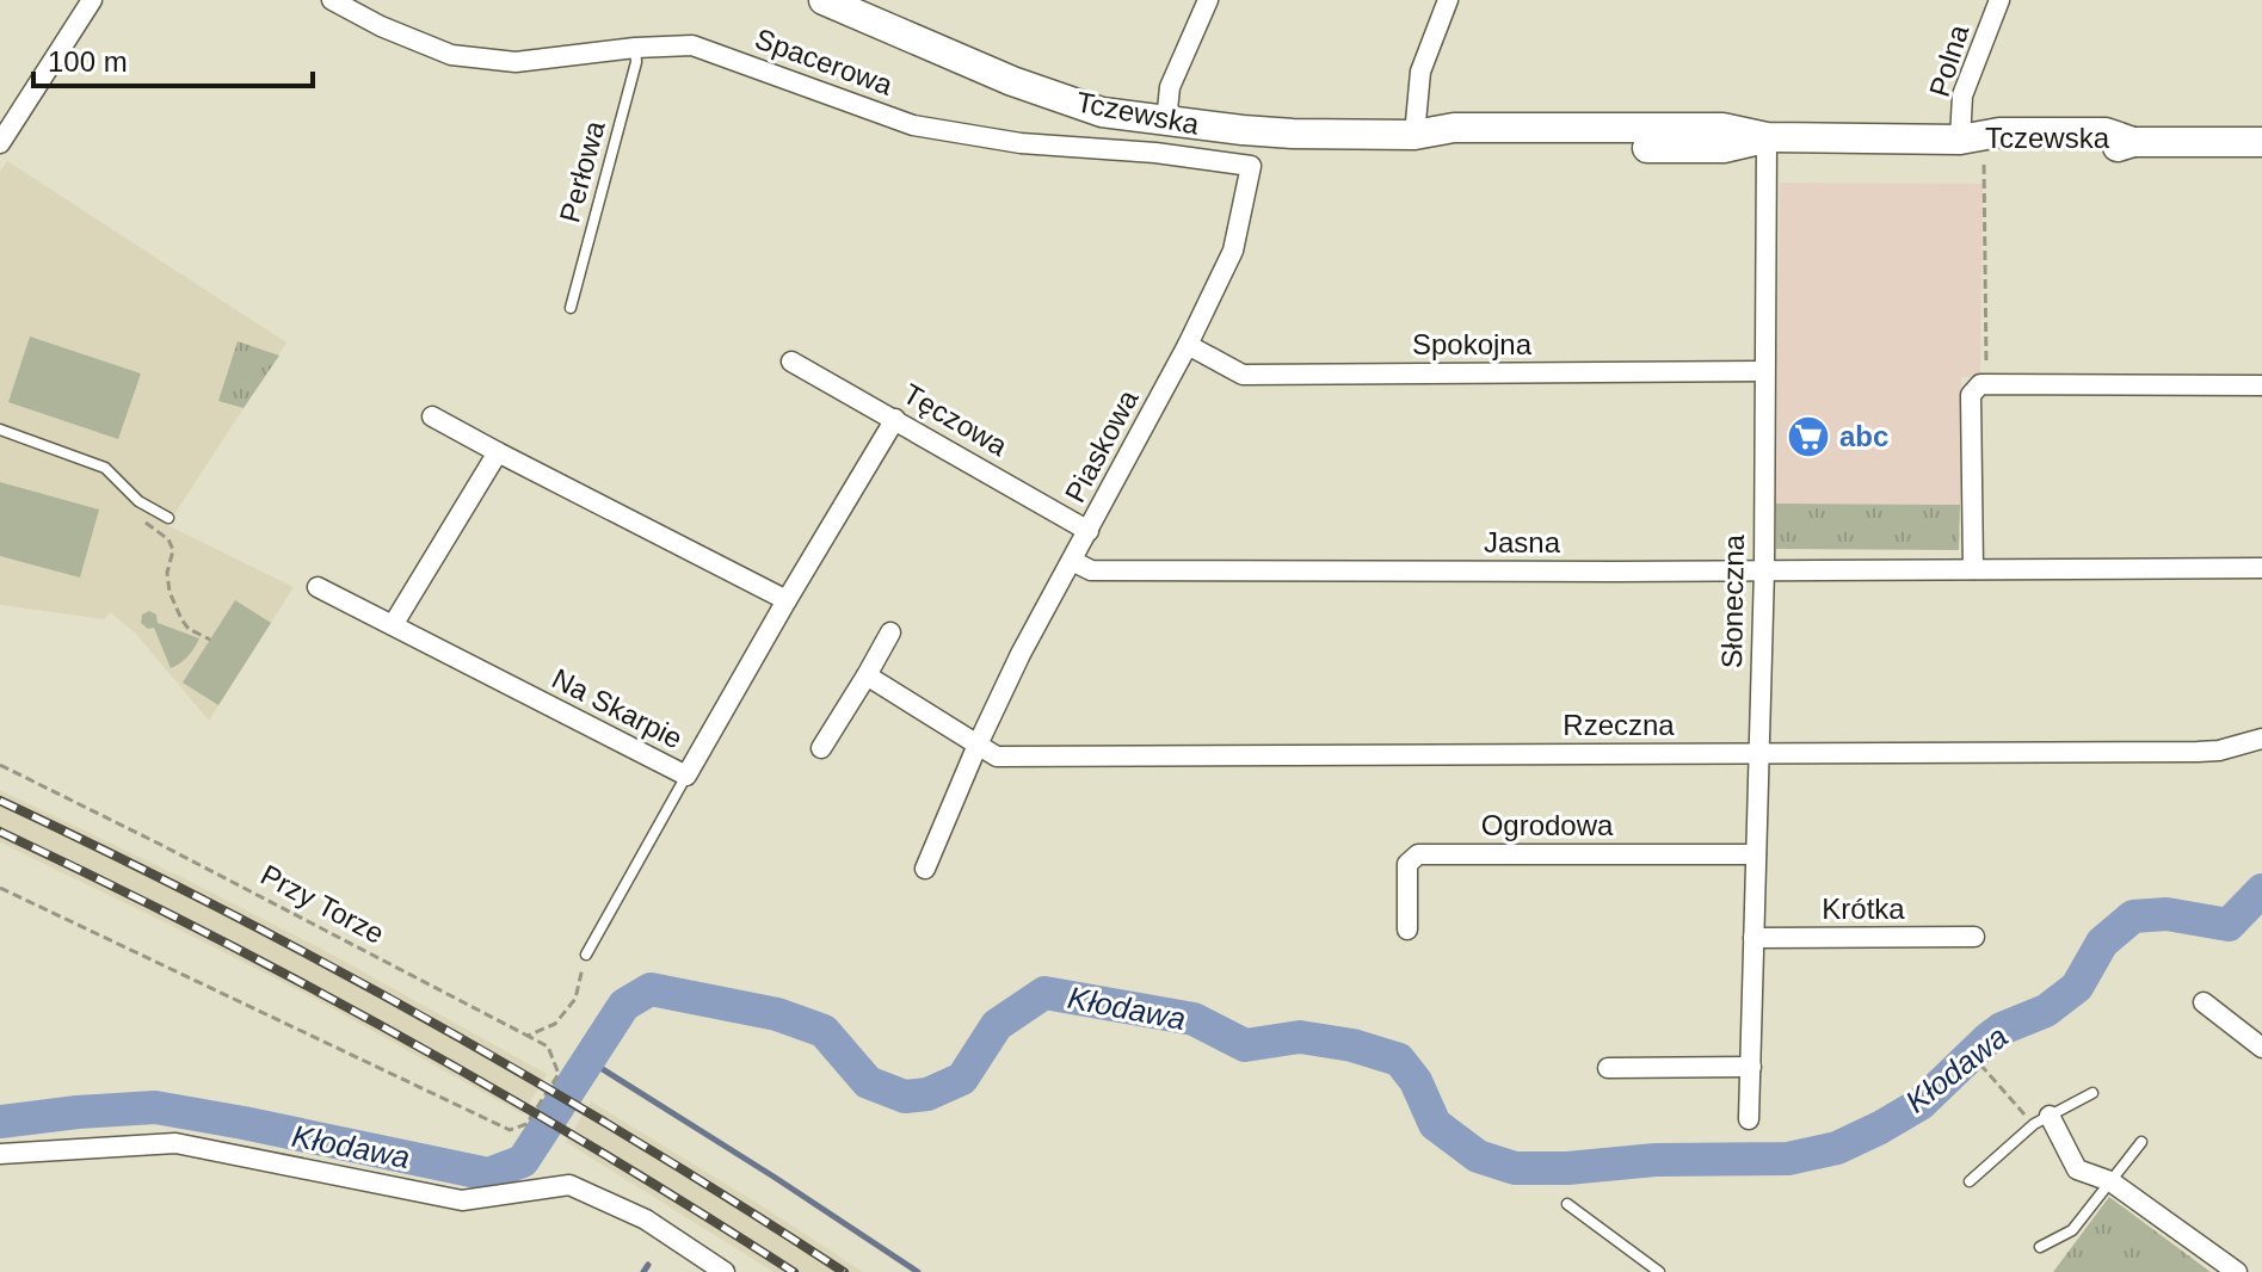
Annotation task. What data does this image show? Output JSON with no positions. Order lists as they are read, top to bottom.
{
  "streets": {
    "main road": ["Tczewska"],
    "street": [
      "Polna",
      "Spacerowa",
      "Spokojna",
      "Tęczowa",
      "Piaskowa",
      "Jasna",
      "Słoneczna",
      "Na Skarpie",
      "Rzeczna",
      "Ogrodowa",
      "Krótka"
    ],
    "lane": ["Perłowa"],
    "path": ["Przy Torze"]
  },
  "crossings": [
    ["Polna", "Tczewska"],
    ["Spacerowa", "Perłowa"],
    ["Spacerowa", "Piaskowa"],
    ["Tczewska", "Słoneczna"],
    ["Spokojna", "Piaskowa"],
    ["Spokojna", "Słoneczna"],
    ["Tęczowa", "Piaskowa"],
    ["Tęczowa", "Na Skarpie"],
    ["Piaskowa", "Jasna"],
    ["Piaskowa", "Rzeczna"],
    ["Jasna", "Słoneczna"],
    ["Słoneczna", "Rzeczna"],
    ["Słoneczna", "Ogrodowa"],
    ["Słoneczna", "Krótka"]
  ],
  "water": ["Kłodawa"],
  "places": {
    "supermarket": ["abc"]
  },
  "scale_bar": "100 m"
}
